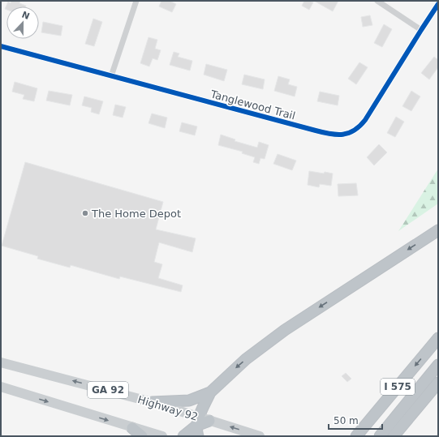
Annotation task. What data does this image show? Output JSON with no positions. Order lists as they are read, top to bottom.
{
  "streets": {
    "highway": ["I 575"],
    "main road": ["GA 92", "Highway 92"],
    "street": ["Tanglewood Trail"]
  },
  "places": ["The Home Depot"],
  "scale_bar": "50 m",
  "north": "top"
}
